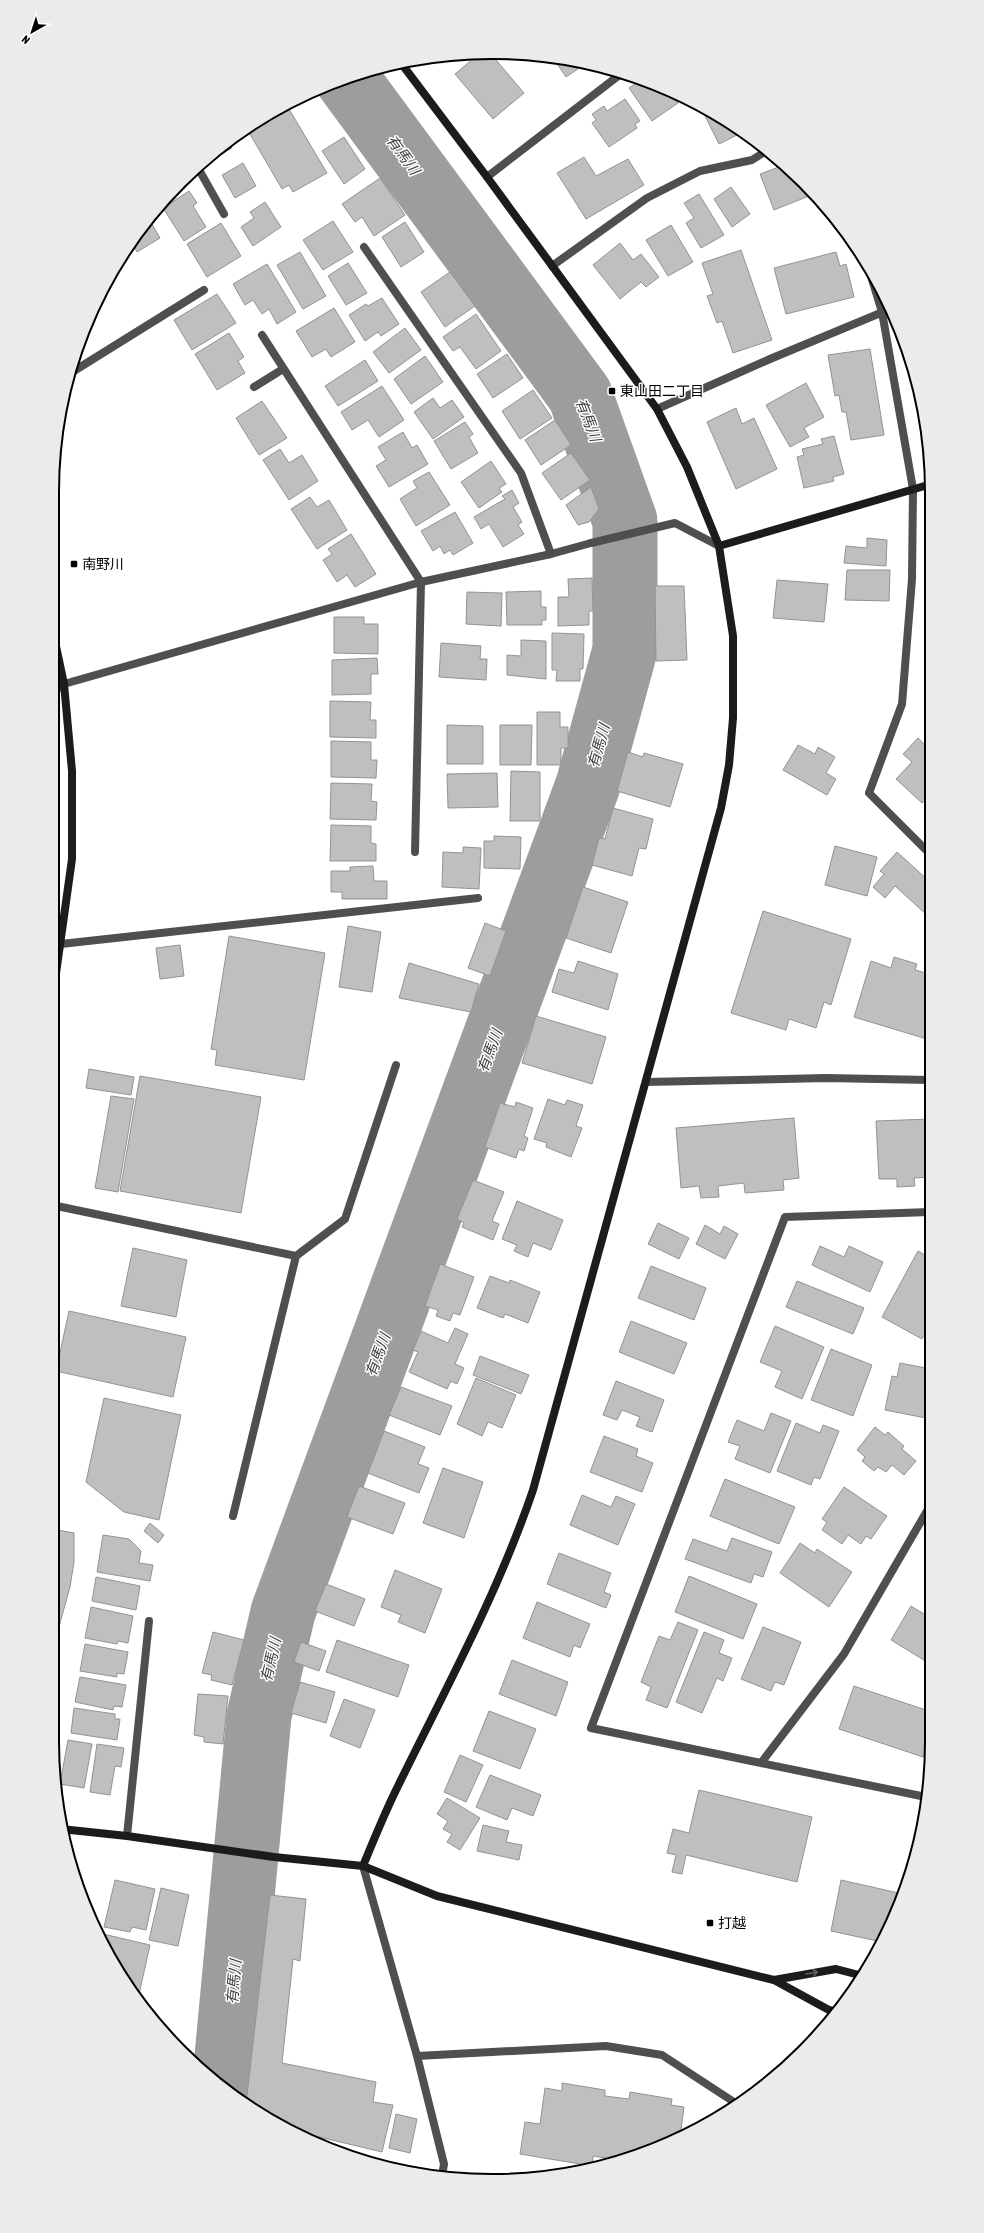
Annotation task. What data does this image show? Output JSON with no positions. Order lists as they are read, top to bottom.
{
  "water": ["有馬川"],
  "places": {
    "transit": ["東山田二丁目", "南野川", "打越"]
  },
  "north": "bottom left"
}
